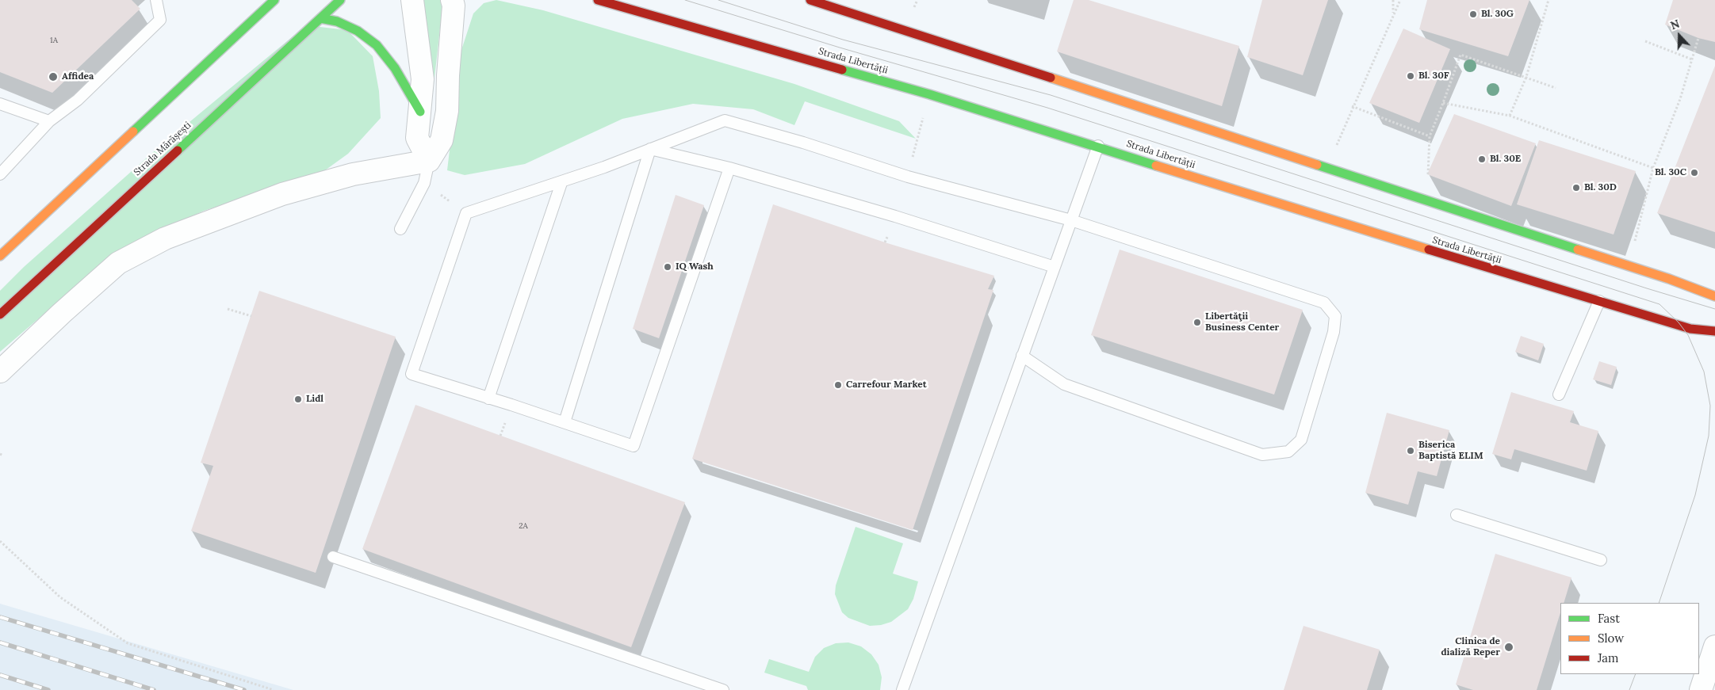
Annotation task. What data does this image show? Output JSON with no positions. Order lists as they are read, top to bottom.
{
  "streets": {
    "main road": ["Strada Libertății", "Strada Mărășești"]
  },
  "places": [
    "Bl. 30G",
    "Bl. 30F",
    "Affidea",
    "Bl. 30E",
    "Bl. 30C",
    "Bl. 30D",
    "IQ Wash",
    "Libertăţii Business Center",
    "Carrefour Market",
    "Lidl",
    "Biserica Baptistă ELIM",
    "Clinica de dializă Reper"
  ],
  "house_numbers": ["1A", "2A"],
  "legend": ["Fast", "Slow", "Jam"],
  "north": "top"
}
